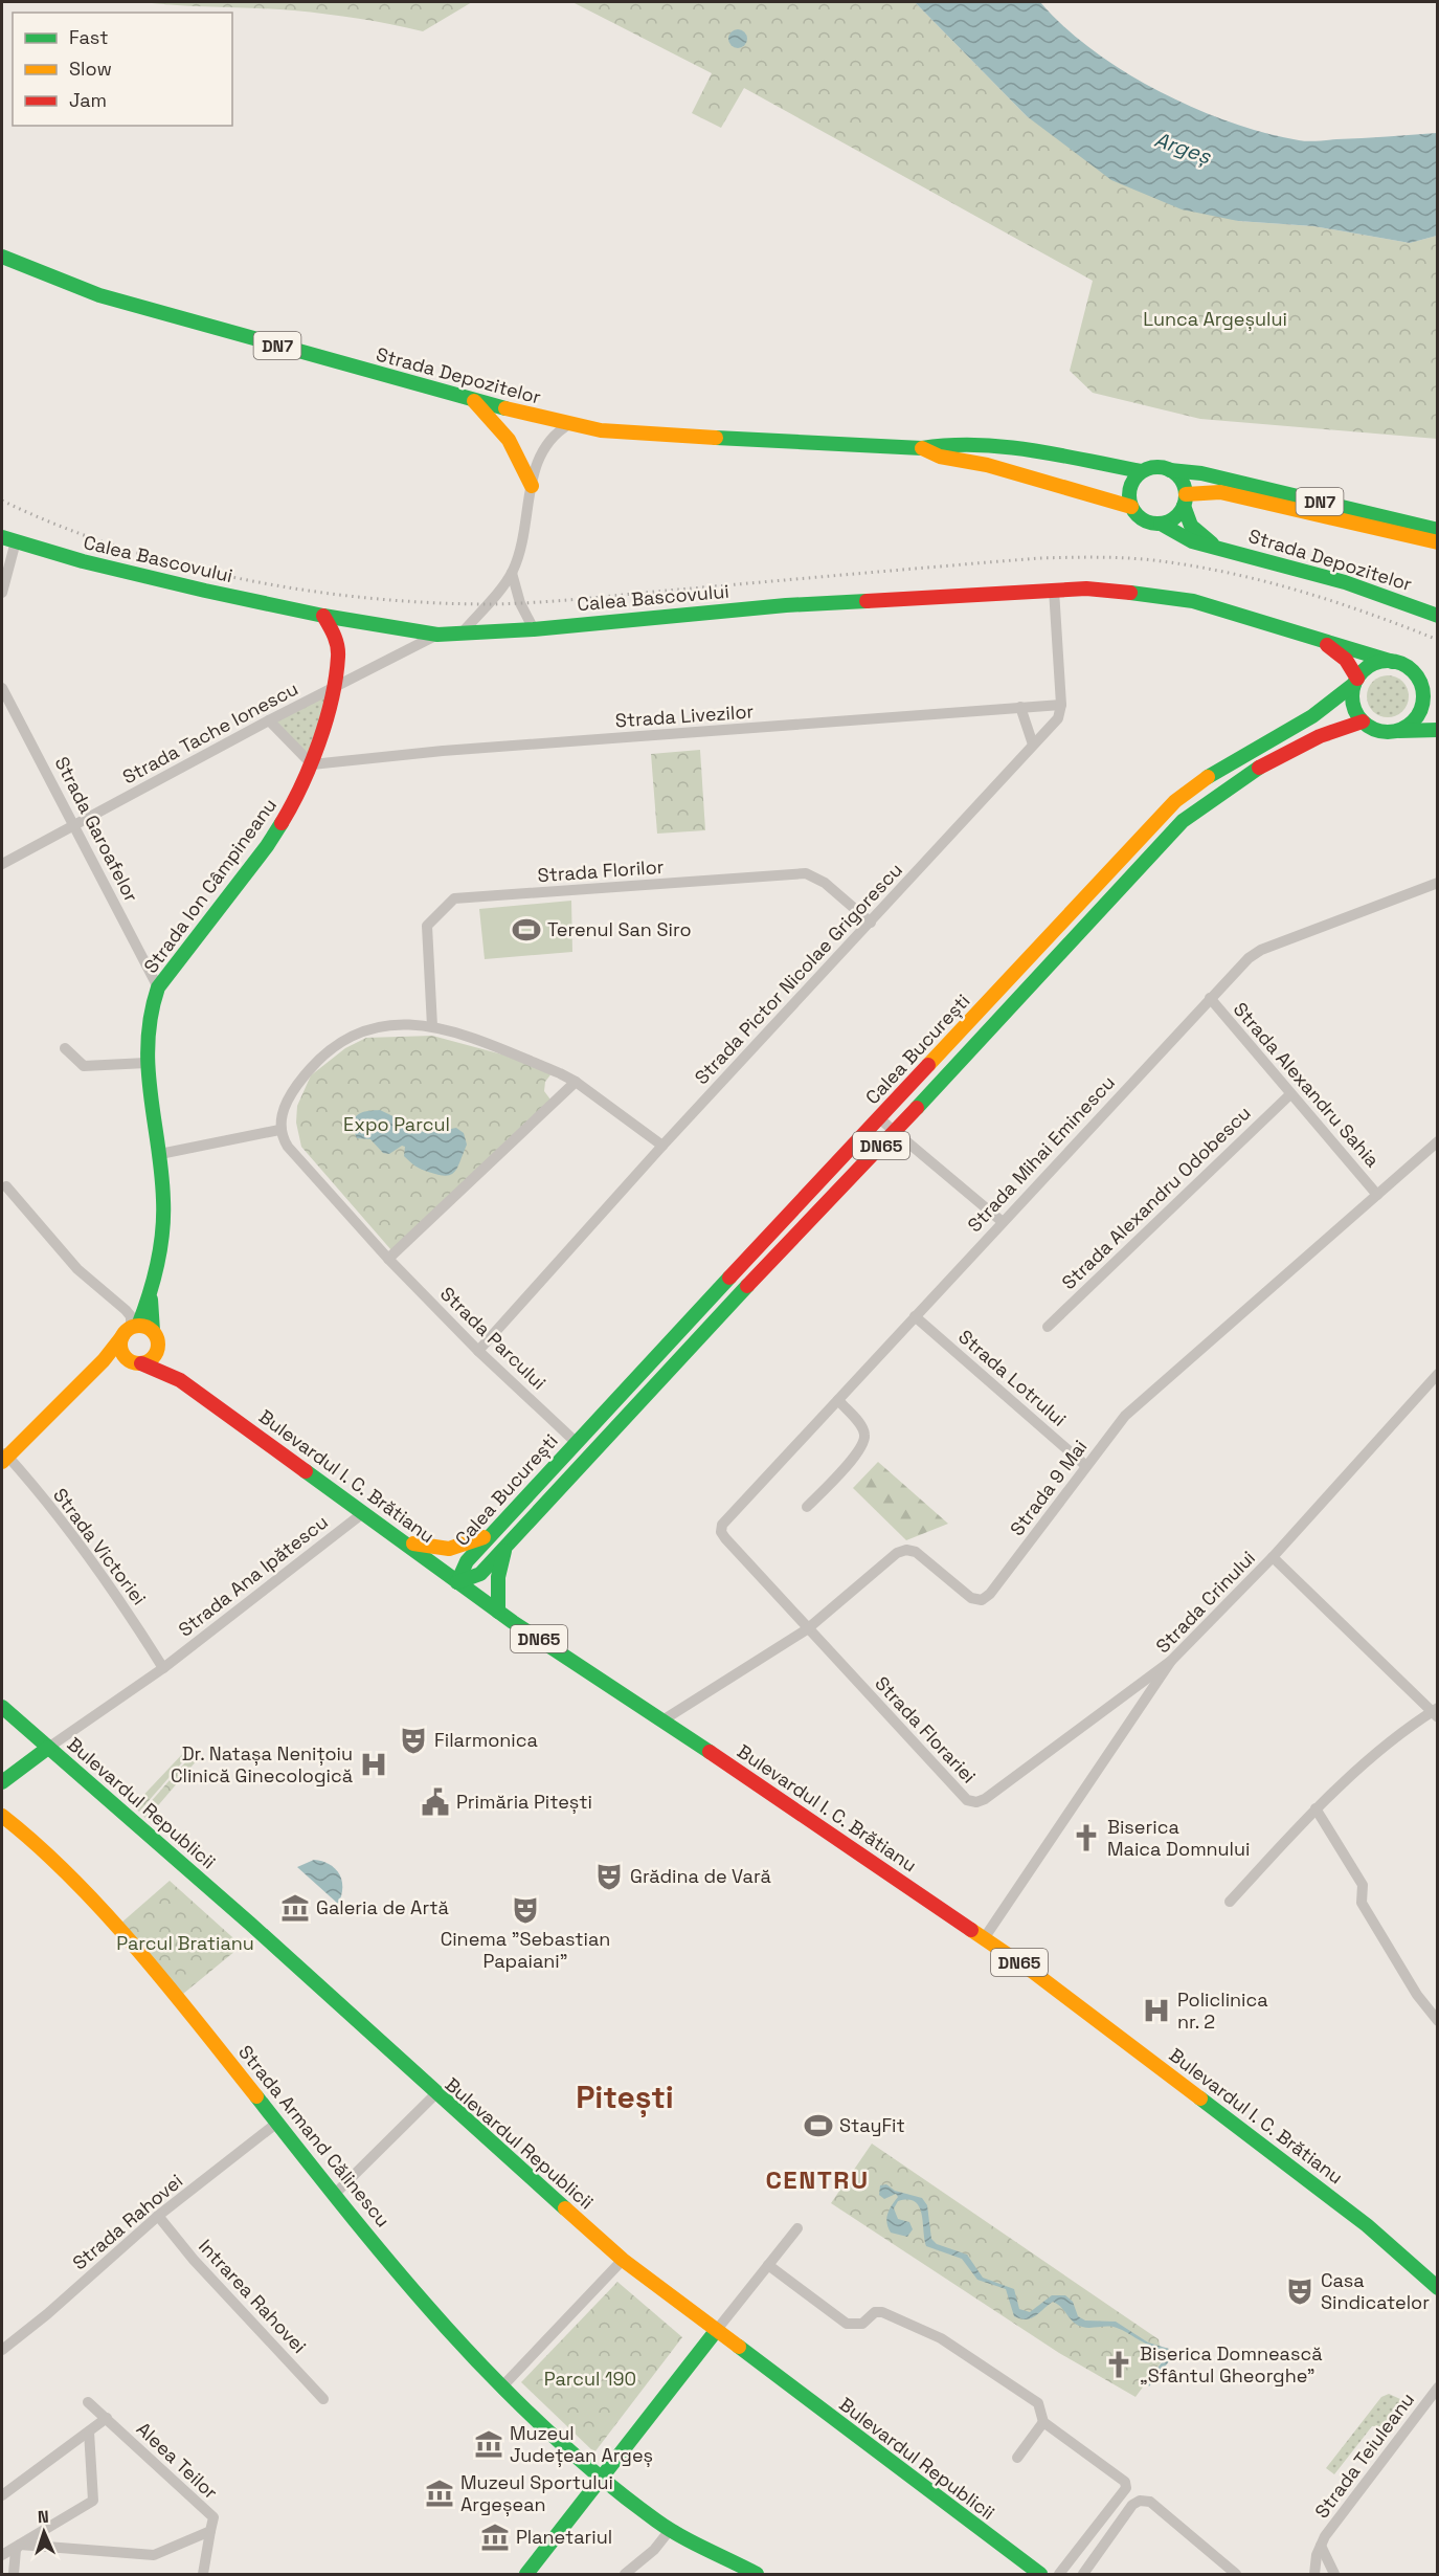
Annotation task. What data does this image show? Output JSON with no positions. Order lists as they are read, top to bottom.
{
  "streets": {
    "main road": [
      "DN7",
      "Strada Depozitelor",
      "Calea Bascovului",
      "Strada Ion Câmpineanu",
      "Calea București",
      "DN65",
      "Bulevardul I. C. Brătianu",
      "Bulevardul Republicii",
      "Strada Armand Călinescu"
    ],
    "street": [
      "Strada Livezilor",
      "Strada Tache Ionescu",
      "Strada Garoafelor",
      "Strada Florilor",
      "Strada Pictor Nicolae Grigorescu",
      "Strada Alexandru Sahia",
      "Strada Mihai Eminescu",
      "Strada Alexandru Odobescu",
      "Strada Parcului",
      "Strada Lotrului",
      "Strada 9 Mai",
      "Strada Victoriei",
      "Strada Ana Ipătescu",
      "Strada Crinului",
      "Strada Florariei",
      "Strada Rahovei",
      "Intrarea Rahovei",
      "Strada Teiuleanu",
      "Aleea Teilor"
    ]
  },
  "crossings": [
    ["DN7", "Strada Depozitelor"],
    ["Calea Bascovului", "Strada Tache Ionescu"],
    ["Calea Bascovului", "Strada Ion Câmpineanu"],
    ["Calea Bascovului", "Calea București"],
    ["Strada Livezilor", "Strada Ion Câmpineanu"],
    ["Strada Livezilor", "Strada Pictor Nicolae Grigorescu"],
    ["Strada Tache Ionescu", "Strada Garoafelor"],
    ["Strada Tache Ionescu", "Strada Ion Câmpineanu"],
    ["Strada Garoafelor", "Strada Ion Câmpineanu"],
    ["Strada Florilor", "Strada Pictor Nicolae Grigorescu"],
    ["Strada Ion Câmpineanu", "Bulevardul I. C. Brătianu"],
    ["Strada Ion Câmpineanu", "Strada Victoriei"],
    ["Strada Pictor Nicolae Grigorescu", "Strada Parcului"],
    ["Calea București", "DN65"],
    ["Calea București", "Strada Parcului"],
    ["Calea București", "Bulevardul I. C. Brătianu"],
    ["Strada Alexandru Sahia", "Strada Mihai Eminescu"],
    ["Strada Alexandru Sahia", "Strada Alexandru Odobescu"],
    ["Strada Alexandru Sahia", "Strada 9 Mai"],
    ["DN65", "Bulevardul I. C. Brătianu"],
    ["Strada Mihai Eminescu", "Strada Lotrului"],
    ["Strada Mihai Eminescu", "Strada Florariei"],
    ["Strada Lotrului", "Strada 9 Mai"],
    ["Bulevardul I. C. Brătianu", "Strada 9 Mai"],
    ["Bulevardul I. C. Brătianu", "Strada Ana Ipătescu"],
    ["Bulevardul I. C. Brătianu", "Strada Crinului"],
    ["Strada 9 Mai", "Strada Florariei"],
    ["Strada Victoriei", "Strada Ana Ipătescu"],
    ["Strada Ana Ipătescu", "Bulevardul Republicii"],
    ["Strada Crinului", "Strada Florariei"],
    ["Strada Armand Călinescu", "Strada Rahovei"],
    ["Strada Rahovei", "Intrarea Rahovei"]
  ],
  "districts": ["Pitești", "CENTRU"],
  "water": ["Argeș"],
  "parks": [
    "Lunca Argeșului",
    "Expo Parcul",
    "Parcul Bratianu",
    "Parcul 190"
  ],
  "places": {
    "sports": ["Terenul San Siro", "StayFit"],
    "theatre": [
      "Filarmonica",
      "Grădina de Vară",
      "Cinema \"Sebastian Papaiani\"",
      "Casa Sindicatelor"
    ],
    "hospital": ["Dr. Natașa Nenițoiu Clinică Ginecologică", "Policlinica nr. 2"],
    "public building": ["Primăria Pitești"],
    "church": ["Biserica Maica Domnului", "Biserica Domnească „Sfântul Gheorghe”"],
    "museum": [
      "Galeria de Artă",
      "Muzeul Județean Argeș",
      "Muzeul Sportului Argeșean",
      "Planetariul"
    ]
  },
  "legend": ["Fast", "Slow", "Jam"],
  "north": "top"
}
